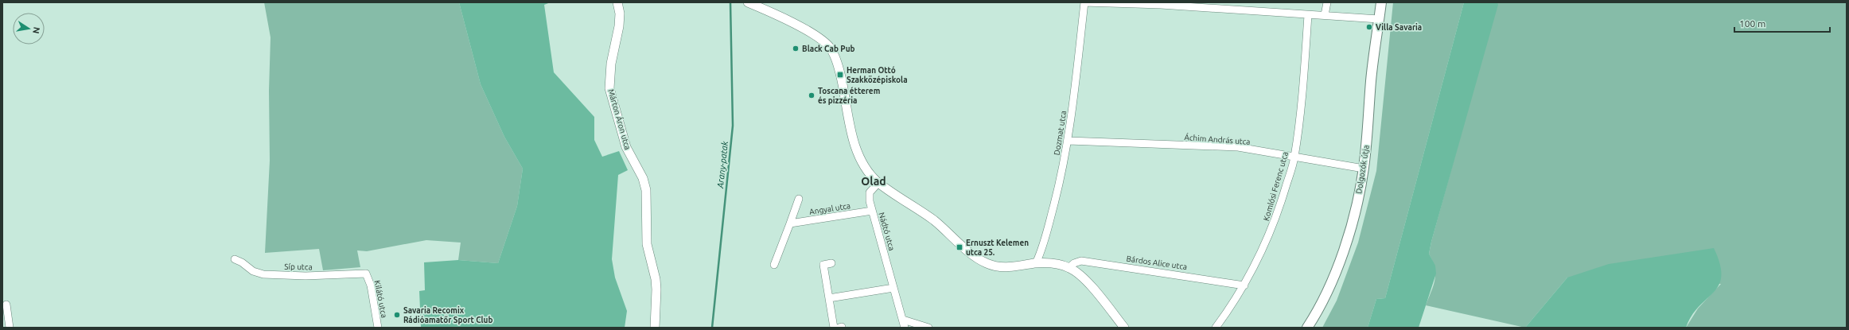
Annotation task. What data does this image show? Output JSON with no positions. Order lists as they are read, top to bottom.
{
  "streets": {
    "main road": ["Dolgozók útja"],
    "street": [
      "Márton Áron utca",
      "Dozmat utca",
      "Áchim András utca",
      "Komlósi Ferenc utca",
      "Angyal utca",
      "Nádtó utca",
      "Bárdos Alice utca",
      "Síp utca",
      "Kilátó utca"
    ]
  },
  "crossings": [
    ["Dozmat utca", "Áchim András utca"],
    ["Áchim András utca", "Dolgozók útja"],
    ["Áchim András utca", "Komlósi Ferenc utca"],
    ["Komlósi Ferenc utca", "Bárdos Alice utca"],
    ["Angyal utca", "Nádtó utca"],
    ["Síp utca", "Kilátó utca"]
  ],
  "districts": ["Olad"],
  "water": ["Arany-patak"],
  "places": {
    "other": [
      "Villa Savaria",
      "Black Cab Pub",
      "Toscana étterem és pizzéria",
      "Savaria Recomix Rádióamatőr Sport Club"
    ],
    "transit": ["Herman Ottó Szakközépiskola", "Ernuszt Kelemen utca 25."]
  },
  "scale_bar": "100 m",
  "north": "right"
}
